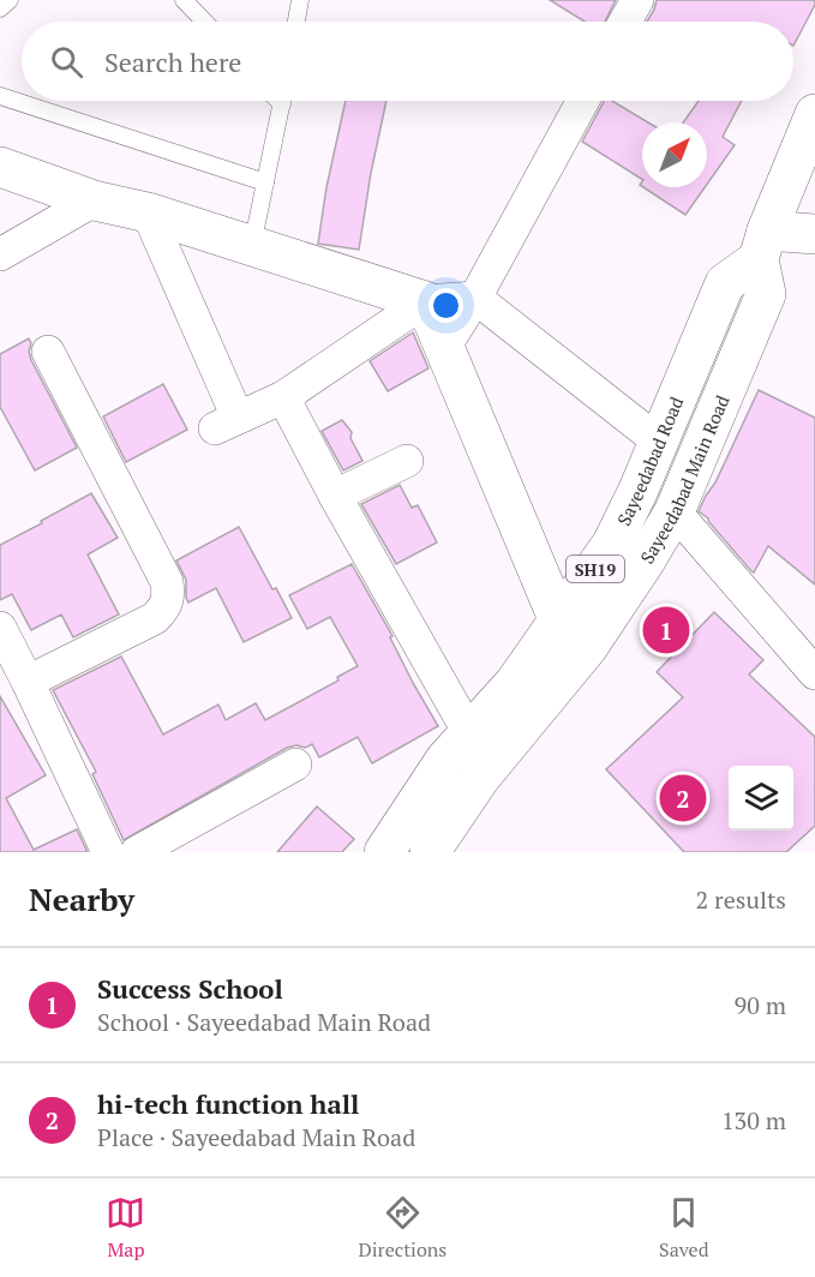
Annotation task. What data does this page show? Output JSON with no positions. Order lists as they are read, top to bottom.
{
  "streets": {
    "main road": ["Sayeedabad Road", "Sayeedabad Main Road", "SH19"]
  },
  "crossings": [
    ["Sayeedabad Road", "Sayeedabad Main Road"]
  ],
  "north": "top right",
  "page": {
    "search": "Search here",
    "pins": ["1", "2"],
    "heading": ["Nearby", "2 results"],
    "list": [
      {
        "mark": "1",
        "name": "Success School",
        "note": "School · Sayeedabad Main Road",
        "value": "90 m"
      },
      {
        "mark": "2",
        "name": "hi-tech function hall",
        "note": "Place · Sayeedabad Main Road",
        "value": "130 m"
      }
    ],
    "nav": ["Map", "Directions", "Saved"]
  }
}
